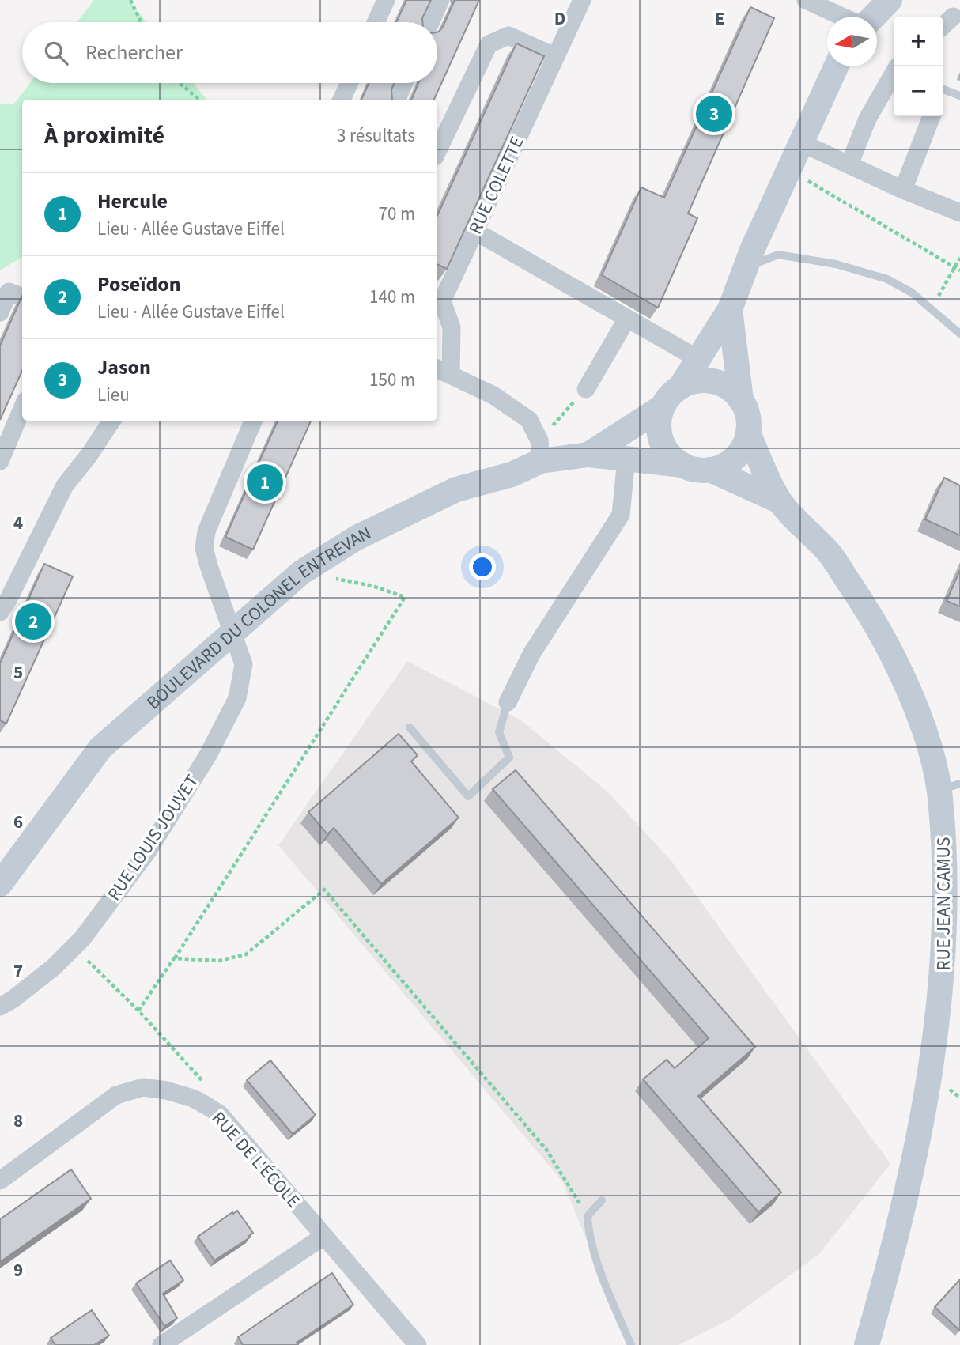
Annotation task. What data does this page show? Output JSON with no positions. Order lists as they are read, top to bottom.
{
  "streets": {
    "street": [
      "RUE COLETTE",
      "BOULEVARD DU COLONEL ENTREVAN",
      "RUE LOUIS JOUVET",
      "RUE JEAN CAMUS",
      "RUE DE L'ÉCOLE"
    ]
  },
  "crossings": [
    ["BOULEVARD DU COLONEL ENTREVAN", "RUE LOUIS JOUVET"],
    ["BOULEVARD DU COLONEL ENTREVAN", "RUE JEAN CAMUS"]
  ],
  "north": "left",
  "page": {
    "map_buttons": ["+", "−"],
    "search": "Rechercher",
    "pins": ["3", "1", "2"],
    "heading": ["À proximité", "3 résultats"],
    "list": [
      {
        "mark": "1",
        "name": "Hercule",
        "note": "Lieu · Allée Gustave Eiffel",
        "value": "70 m"
      },
      {
        "mark": "2",
        "name": "Poseïdon",
        "note": "Lieu · Allée Gustave Eiffel",
        "value": "140 m"
      },
      {
        "mark": "3",
        "name": "Jason",
        "note": "Lieu",
        "value": "150 m"
      }
    ]
  },
  "grid": {
    "columns": ["D", "E"],
    "rows": [
      "4",
      "5",
      "6",
      "7",
      "8",
      "9"
    ]
  }
}
